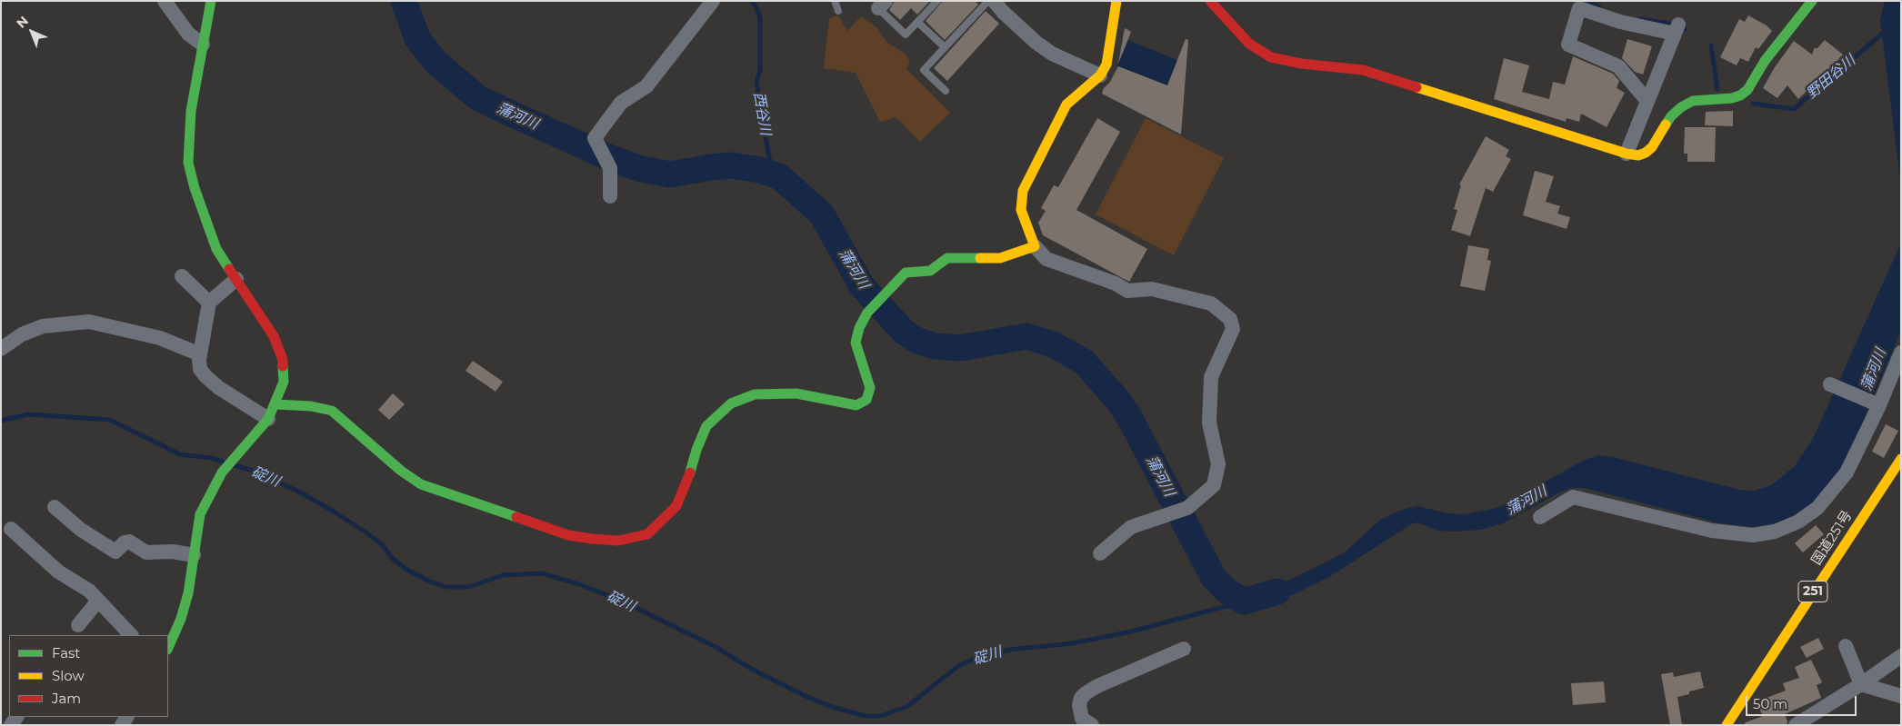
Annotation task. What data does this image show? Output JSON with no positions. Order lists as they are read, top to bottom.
{
  "streets": {
    "main road": ["国道251号", "251"]
  },
  "water": [
    "野田谷川",
    "西谷川",
    "蒲河川",
    "碇川"
  ],
  "legend": ["Fast", "Slow", "Jam"],
  "scale_bar": "50 m",
  "north": "top left"
}
